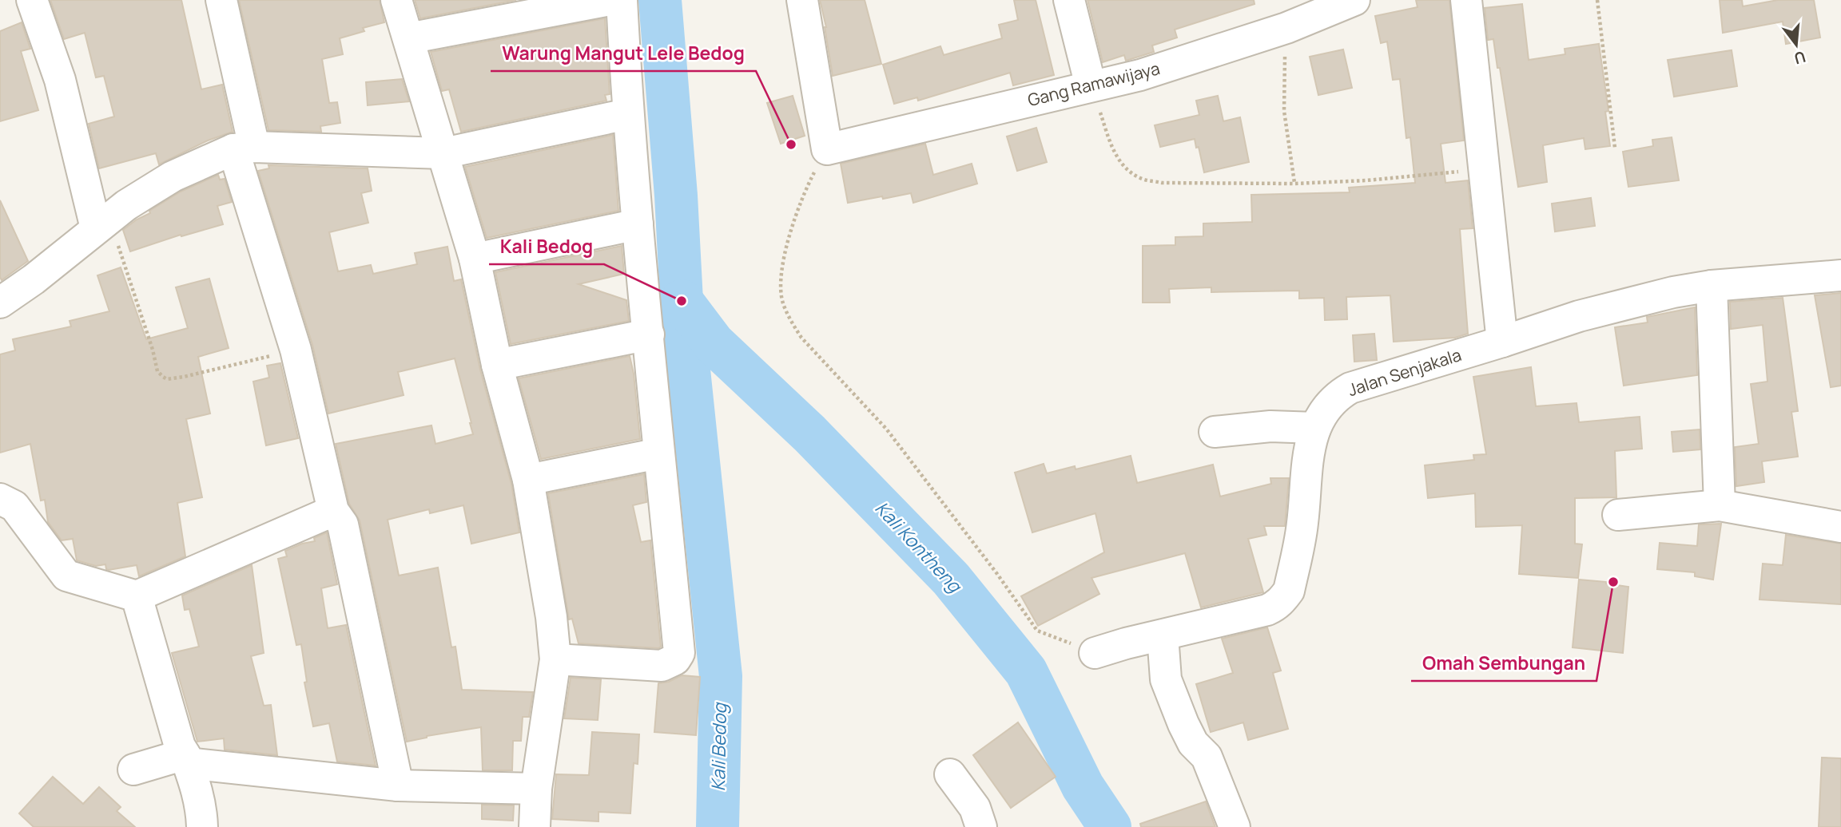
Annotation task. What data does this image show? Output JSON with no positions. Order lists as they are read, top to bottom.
{
  "streets": {
    "street": ["Gang Ramawijaya", "Jalan Senjakala"]
  },
  "water": ["Kali Kontheng", "Kali Bedog"],
  "places": ["Warung Mangut Lele Bedog", "Kali Bedog", "Omah Sembungan"],
  "north": "bottom"
}
